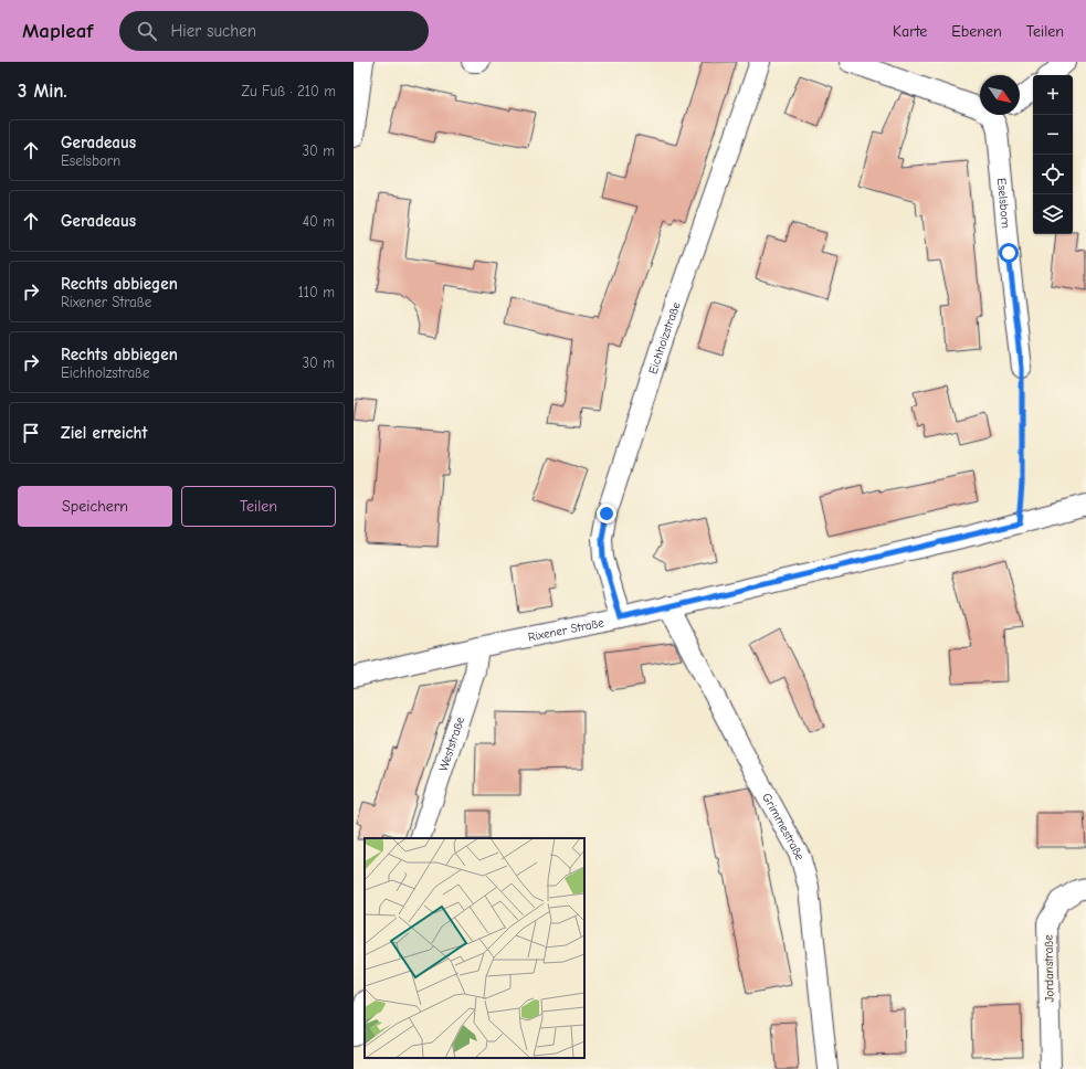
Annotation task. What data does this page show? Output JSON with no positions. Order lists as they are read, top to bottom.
{
  "streets": {
    "street": [
      "Eselsborn",
      "Eichholzstraße",
      "Rixener Straße",
      "Weststraße",
      "Grimmestraße",
      "Jordanstraße"
    ]
  },
  "crossings": [
    ["Eichholzstraße", "Rixener Straße"],
    ["Rixener Straße", "Weststraße"],
    ["Rixener Straße", "Grimmestraße"]
  ],
  "north": "bottom right",
  "page": {
    "header": "Mapleaf",
    "search": "Hier suchen",
    "nav": ["Karte", "Ebenen", "Teilen"],
    "heading": ["3 Min.", "Zu Fuß · 210 m"],
    "map_buttons": ["+", "−"],
    "list": [
      ["Geradeaus", "Eselsborn", "30 m"],
      ["Geradeaus", "40 m"],
      ["Rechts abbiegen", "Rixener Straße", "110 m"],
      ["Rechts abbiegen", "Eichholzstraße", "30 m"],
      "Ziel erreicht"
    ],
    "buttons": ["Speichern", "Teilen"]
  }
}
